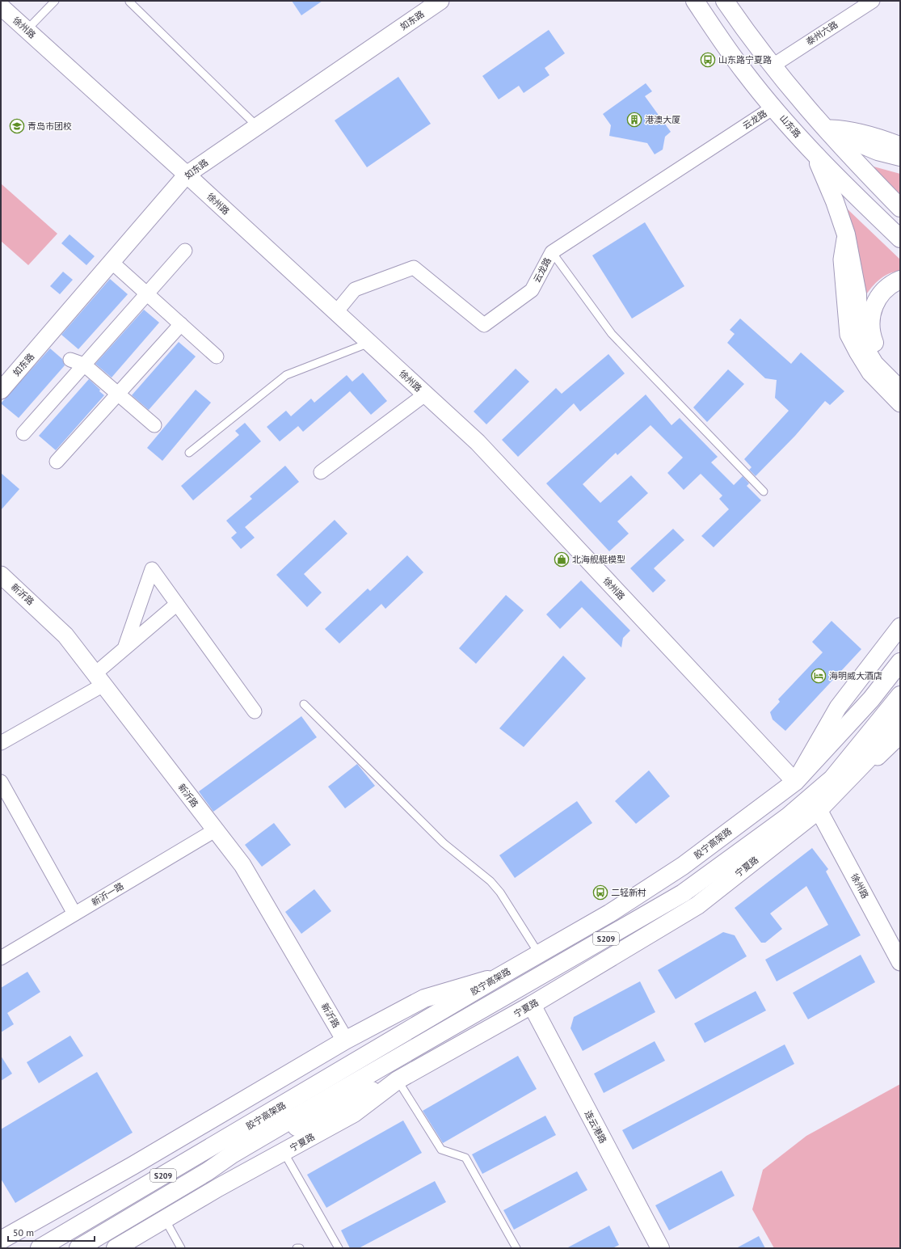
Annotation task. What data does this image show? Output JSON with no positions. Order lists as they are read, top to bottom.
{
  "streets": {
    "main road": [
      "山东路",
      "胶宁高架路",
      "宁夏路",
      "S209",
      "连云港路"
    ],
    "street": [
      "如东路",
      "徐州路",
      "泰州六路",
      "云龙路",
      "新沂路",
      "新沂一路"
    ]
  },
  "crossings": [
    ["如东路", "徐州路"],
    ["徐州路", "云龙路"],
    ["徐州路", "胶宁高架路"],
    ["徐州路", "宁夏路"],
    ["云龙路", "山东路"],
    ["新沂路", "新沂一路"],
    ["宁夏路", "连云港路"]
  ],
  "places": {
    "bus stop": ["山东路宁夏路", "二轻新村"],
    "building": ["港澳大厦"],
    "school or university": ["青岛市团校"],
    "shop": ["北海舰艇模型"],
    "hotel": ["海明威大酒店"]
  },
  "scale_bar": "50 m"
}
